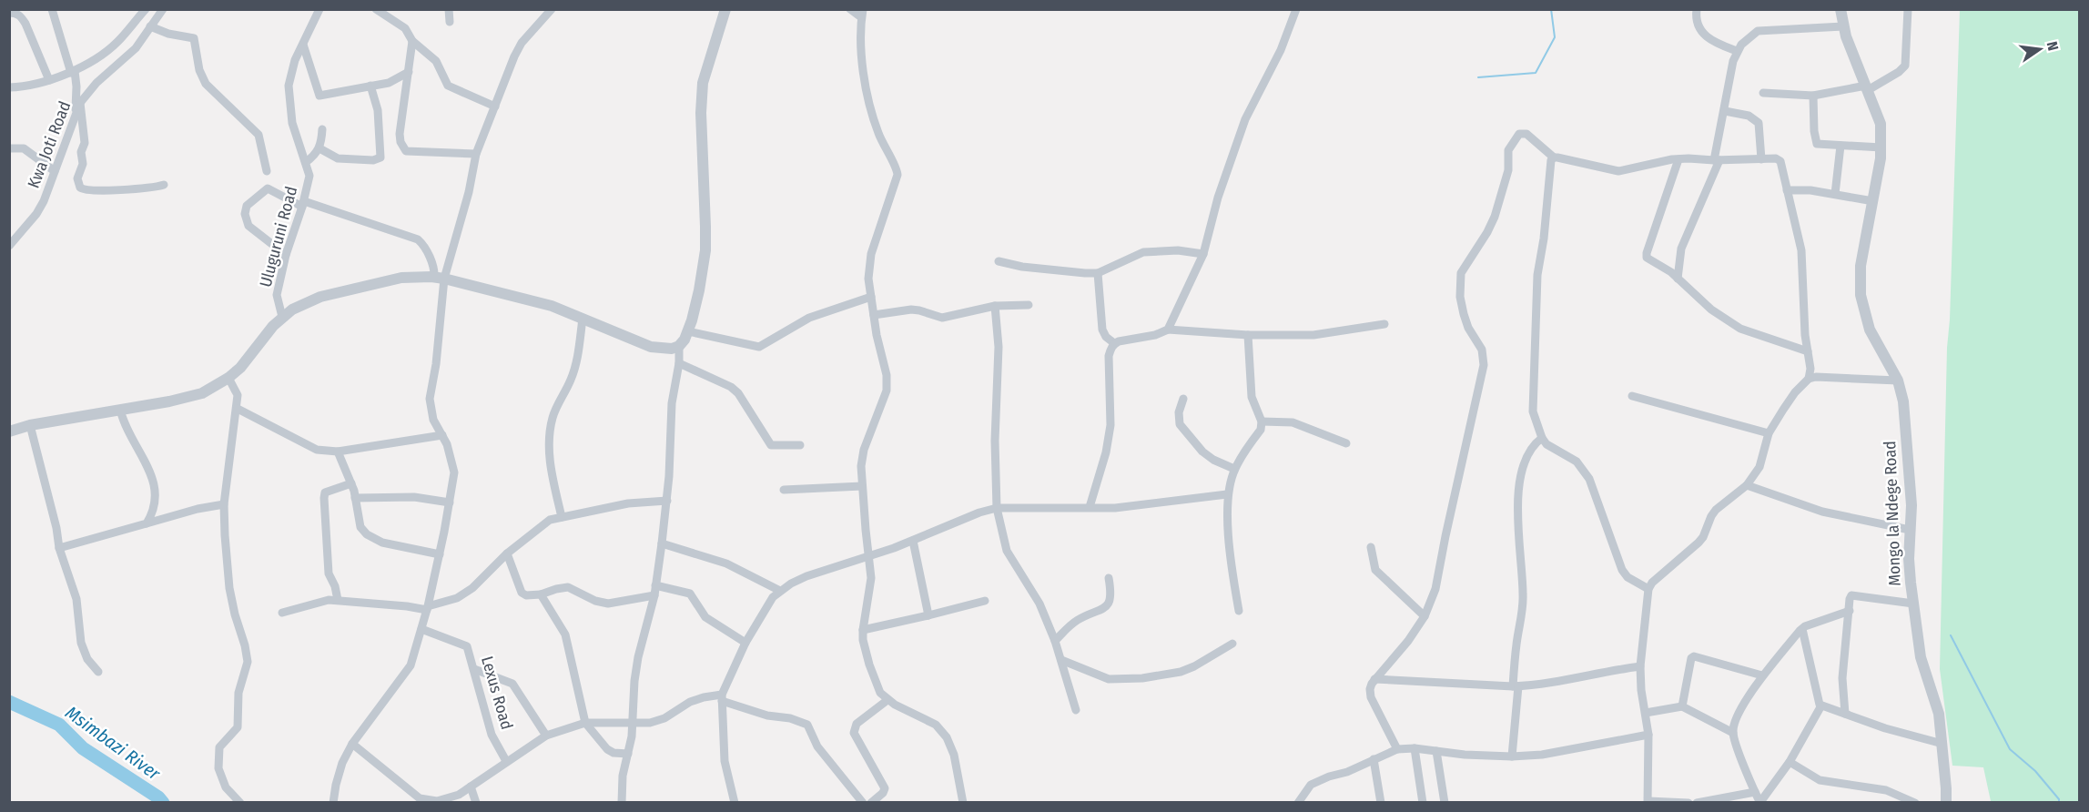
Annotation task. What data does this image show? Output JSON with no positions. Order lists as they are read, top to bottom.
{
  "streets": {
    "street": [
      "Kwa Joti Road",
      "Uluguruni Road",
      "Mongo la Ndege Road",
      "Lexus Road"
    ]
  },
  "water": ["Msimbazi River"],
  "north": "right"
}
